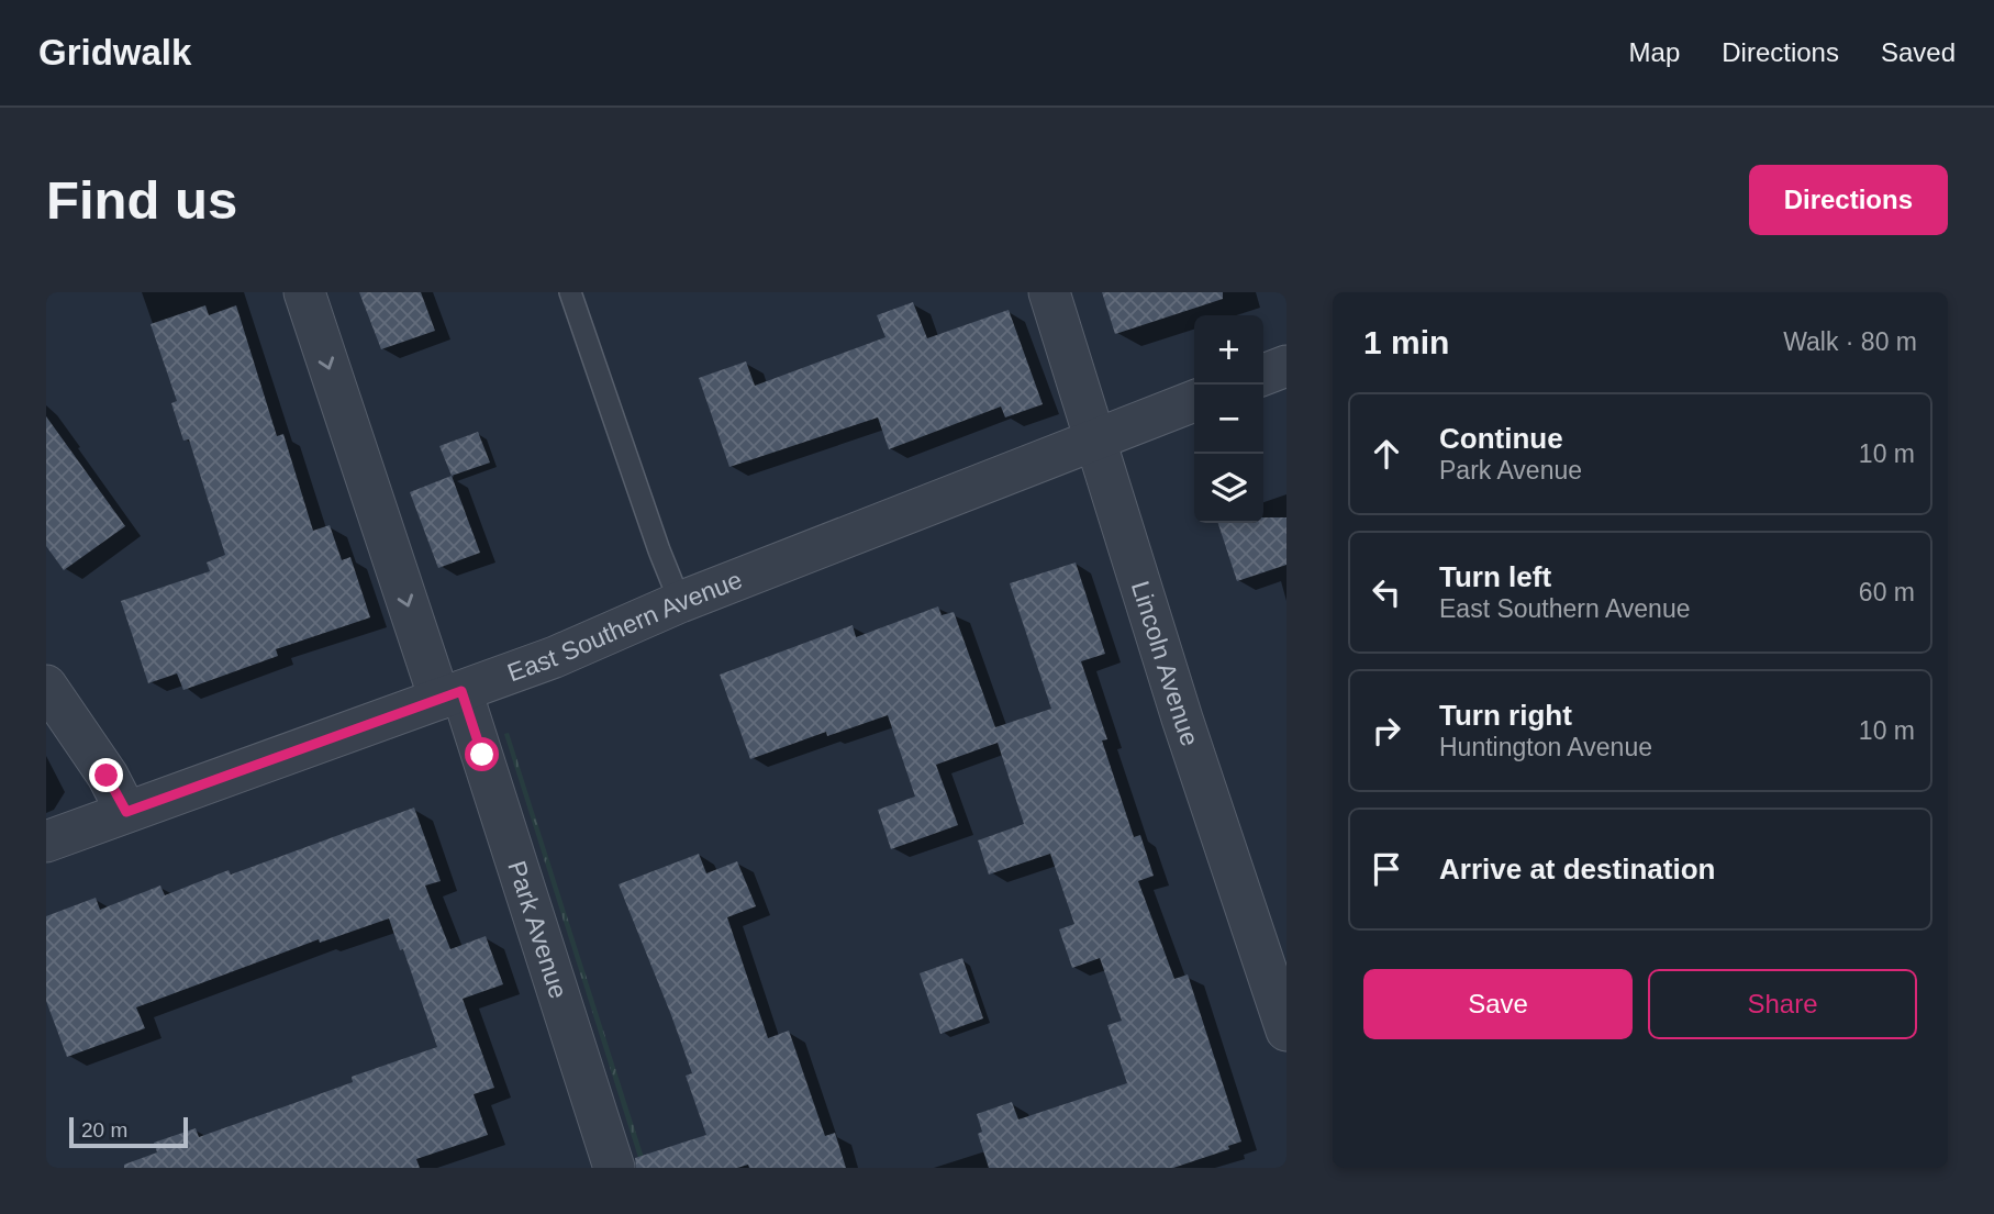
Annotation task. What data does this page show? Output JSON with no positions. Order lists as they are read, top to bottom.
{
  "streets": {
    "street": ["East Southern Avenue", "Lincoln Avenue", "Park Avenue"]
  },
  "crossings": [
    ["East Southern Avenue", "Lincoln Avenue"],
    ["East Southern Avenue", "Park Avenue"]
  ],
  "one_way": ["Park Avenue"],
  "scale_bar": "20 m",
  "page": {
    "header": "Gridwalk",
    "nav": ["Map", "Directions", "Saved"],
    "buttons": [
      "Directions",
      ["Save", "Share"]
    ],
    "title": "Find us",
    "heading": ["1 min", "Walk · 80 m"],
    "map_buttons": ["+", "−"],
    "list": [
      ["Continue", "Park Avenue", "10 m"],
      ["Turn left", "East Southern Avenue", "60 m"],
      ["Turn right", "Huntington Avenue", "10 m"],
      "Arrive at destination"
    ],
    "scale": "20 m"
  }
}
